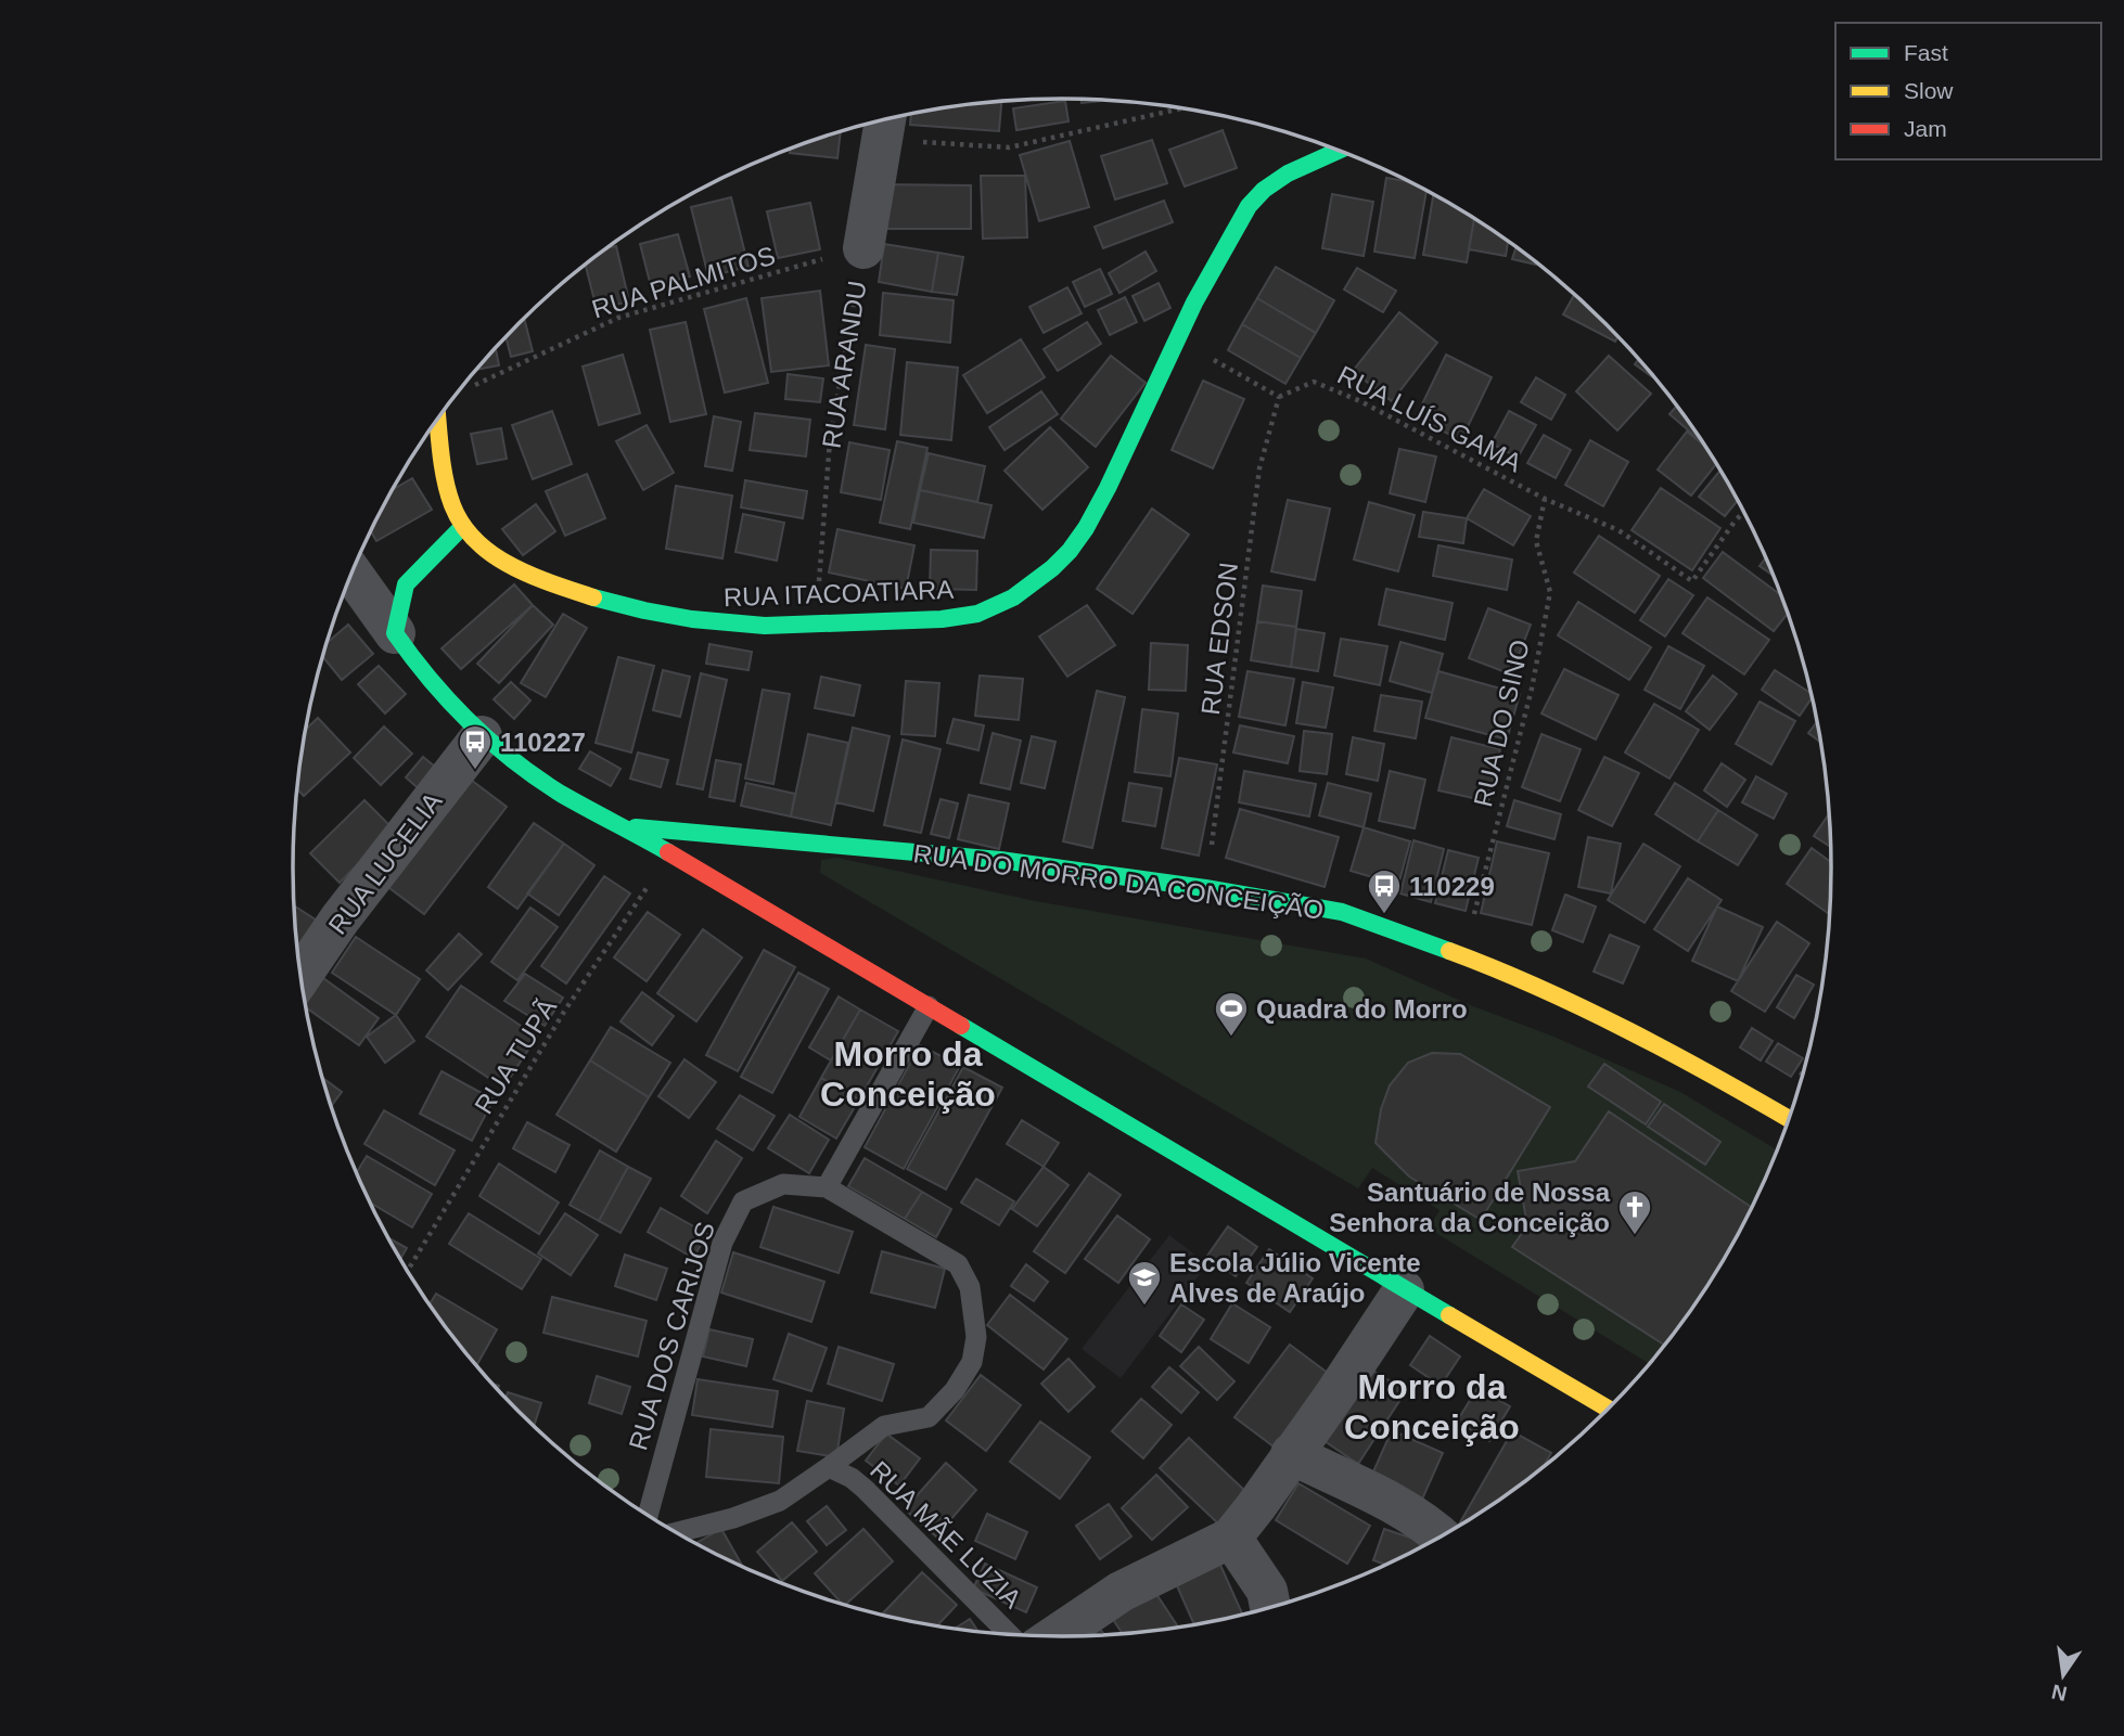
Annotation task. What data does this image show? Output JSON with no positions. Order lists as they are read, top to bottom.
{
  "streets": {
    "street": [
      "RUA ARANDU",
      "RUA ITACOATIARA",
      "RUA LUCELIA",
      "RUA DO MORRO DA CONCEIÇÃO"
    ],
    "lane": ["RUA DOS CARIJOS", "RUA MÃE LUZIA"],
    "path": [
      "RUA PALMITOS",
      "RUA LUÍS GAMA",
      "RUA EDSON",
      "RUA DO SINO",
      "RUA TUPÃ"
    ]
  },
  "crossings": [
    ["RUA PALMITOS", "RUA ARANDU"],
    ["RUA ARANDU", "RUA ITACOATIARA"],
    ["RUA LUÍS GAMA", "RUA EDSON"],
    ["RUA LUÍS GAMA", "RUA DO SINO"],
    ["RUA EDSON", "RUA DO MORRO DA CONCEIÇÃO"],
    ["RUA DO SINO", "RUA DO MORRO DA CONCEIÇÃO"],
    ["RUA LUCELIA", "RUA DO MORRO DA CONCEIÇÃO"],
    ["RUA DO MORRO DA CONCEIÇÃO", "RUA TUPÃ"],
    ["RUA DOS CARIJOS", "RUA MÃE LUZIA"]
  ],
  "districts": ["Morro da Conceição", "Morro da Conceição"],
  "places": {
    "bus stop": ["110227", "110229"],
    "sports": ["Quadra do Morro"],
    "church": ["Santuário de Nossa Senhora da Conceição"],
    "school or university": ["Escola Júlio Vicente Alves de Araújo"]
  },
  "legend": ["Fast", "Slow", "Jam"],
  "north": "bottom"
}
